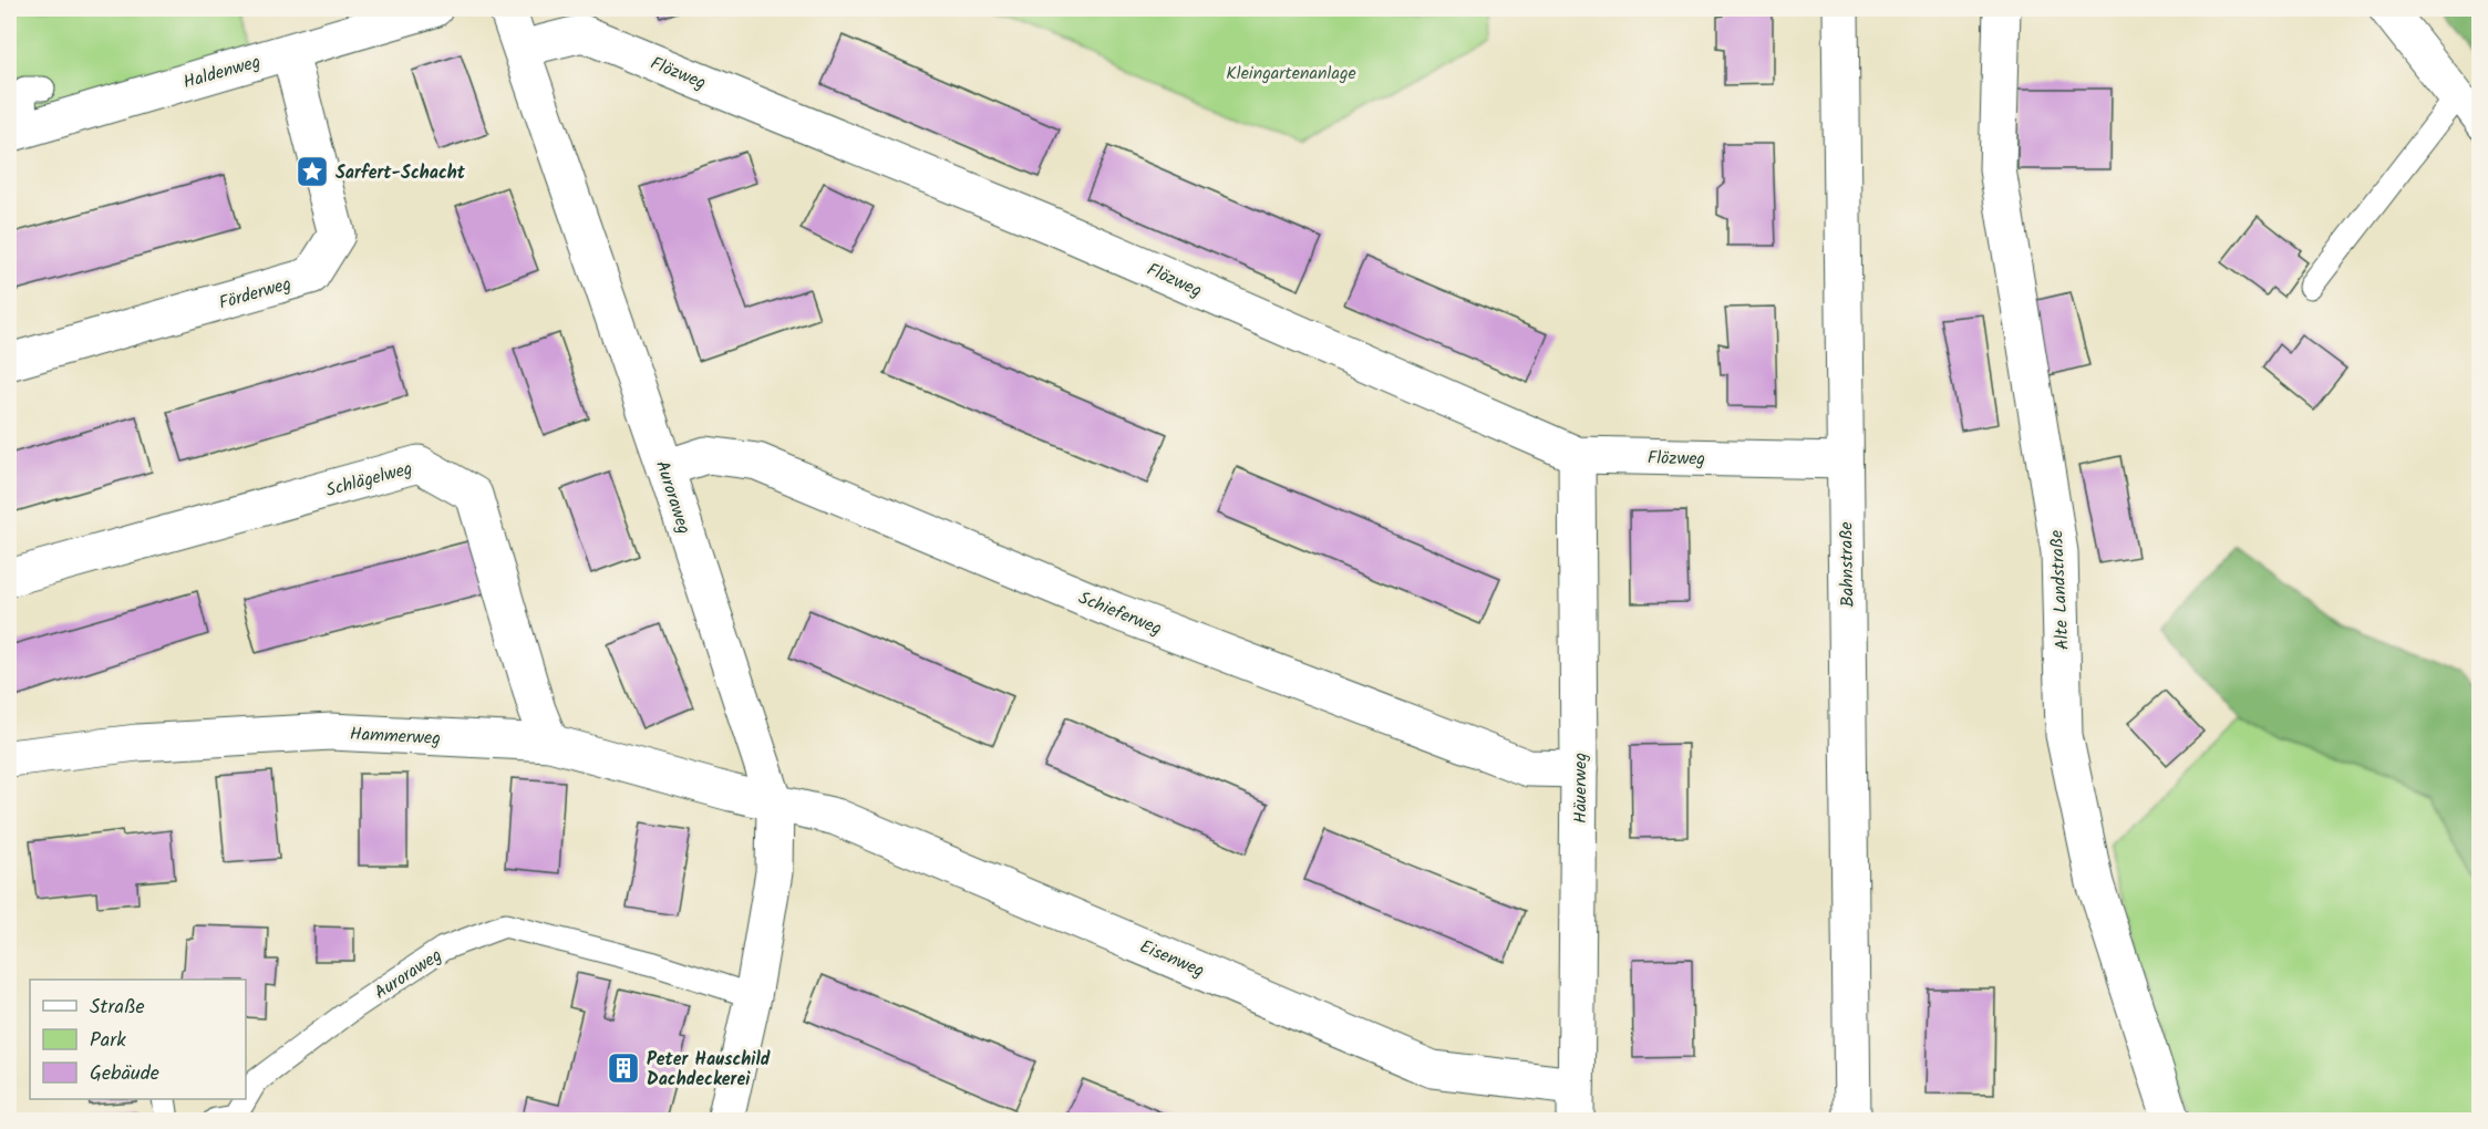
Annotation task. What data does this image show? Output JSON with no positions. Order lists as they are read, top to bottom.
{
  "streets": {
    "street": [
      "Haldenweg",
      "Flözweg",
      "Förderweg",
      "Schlägelweg",
      "Auroraweg",
      "Bahnstraße",
      "Alte Landstraße",
      "Schieferweg",
      "Hammerweg",
      "Häuerweg",
      "Eisenweg"
    ]
  },
  "crossings": [
    ["Haldenweg", "Förderweg"],
    ["Flözweg", "Auroraweg"],
    ["Flözweg", "Bahnstraße"],
    ["Flözweg", "Häuerweg"],
    ["Schlägelweg", "Hammerweg"],
    ["Auroraweg", "Schieferweg"],
    ["Auroraweg", "Hammerweg"],
    ["Auroraweg", "Eisenweg"],
    ["Schieferweg", "Häuerweg"],
    ["Hammerweg", "Eisenweg"],
    ["Häuerweg", "Eisenweg"]
  ],
  "parks": ["Kleingartenanlage"],
  "places": {
    "place": ["Sarfert-Schacht"],
    "building": ["Peter Hauschild Dachdeckerei"]
  },
  "legend": ["Straße", "Park", "Gebäude"]
}
